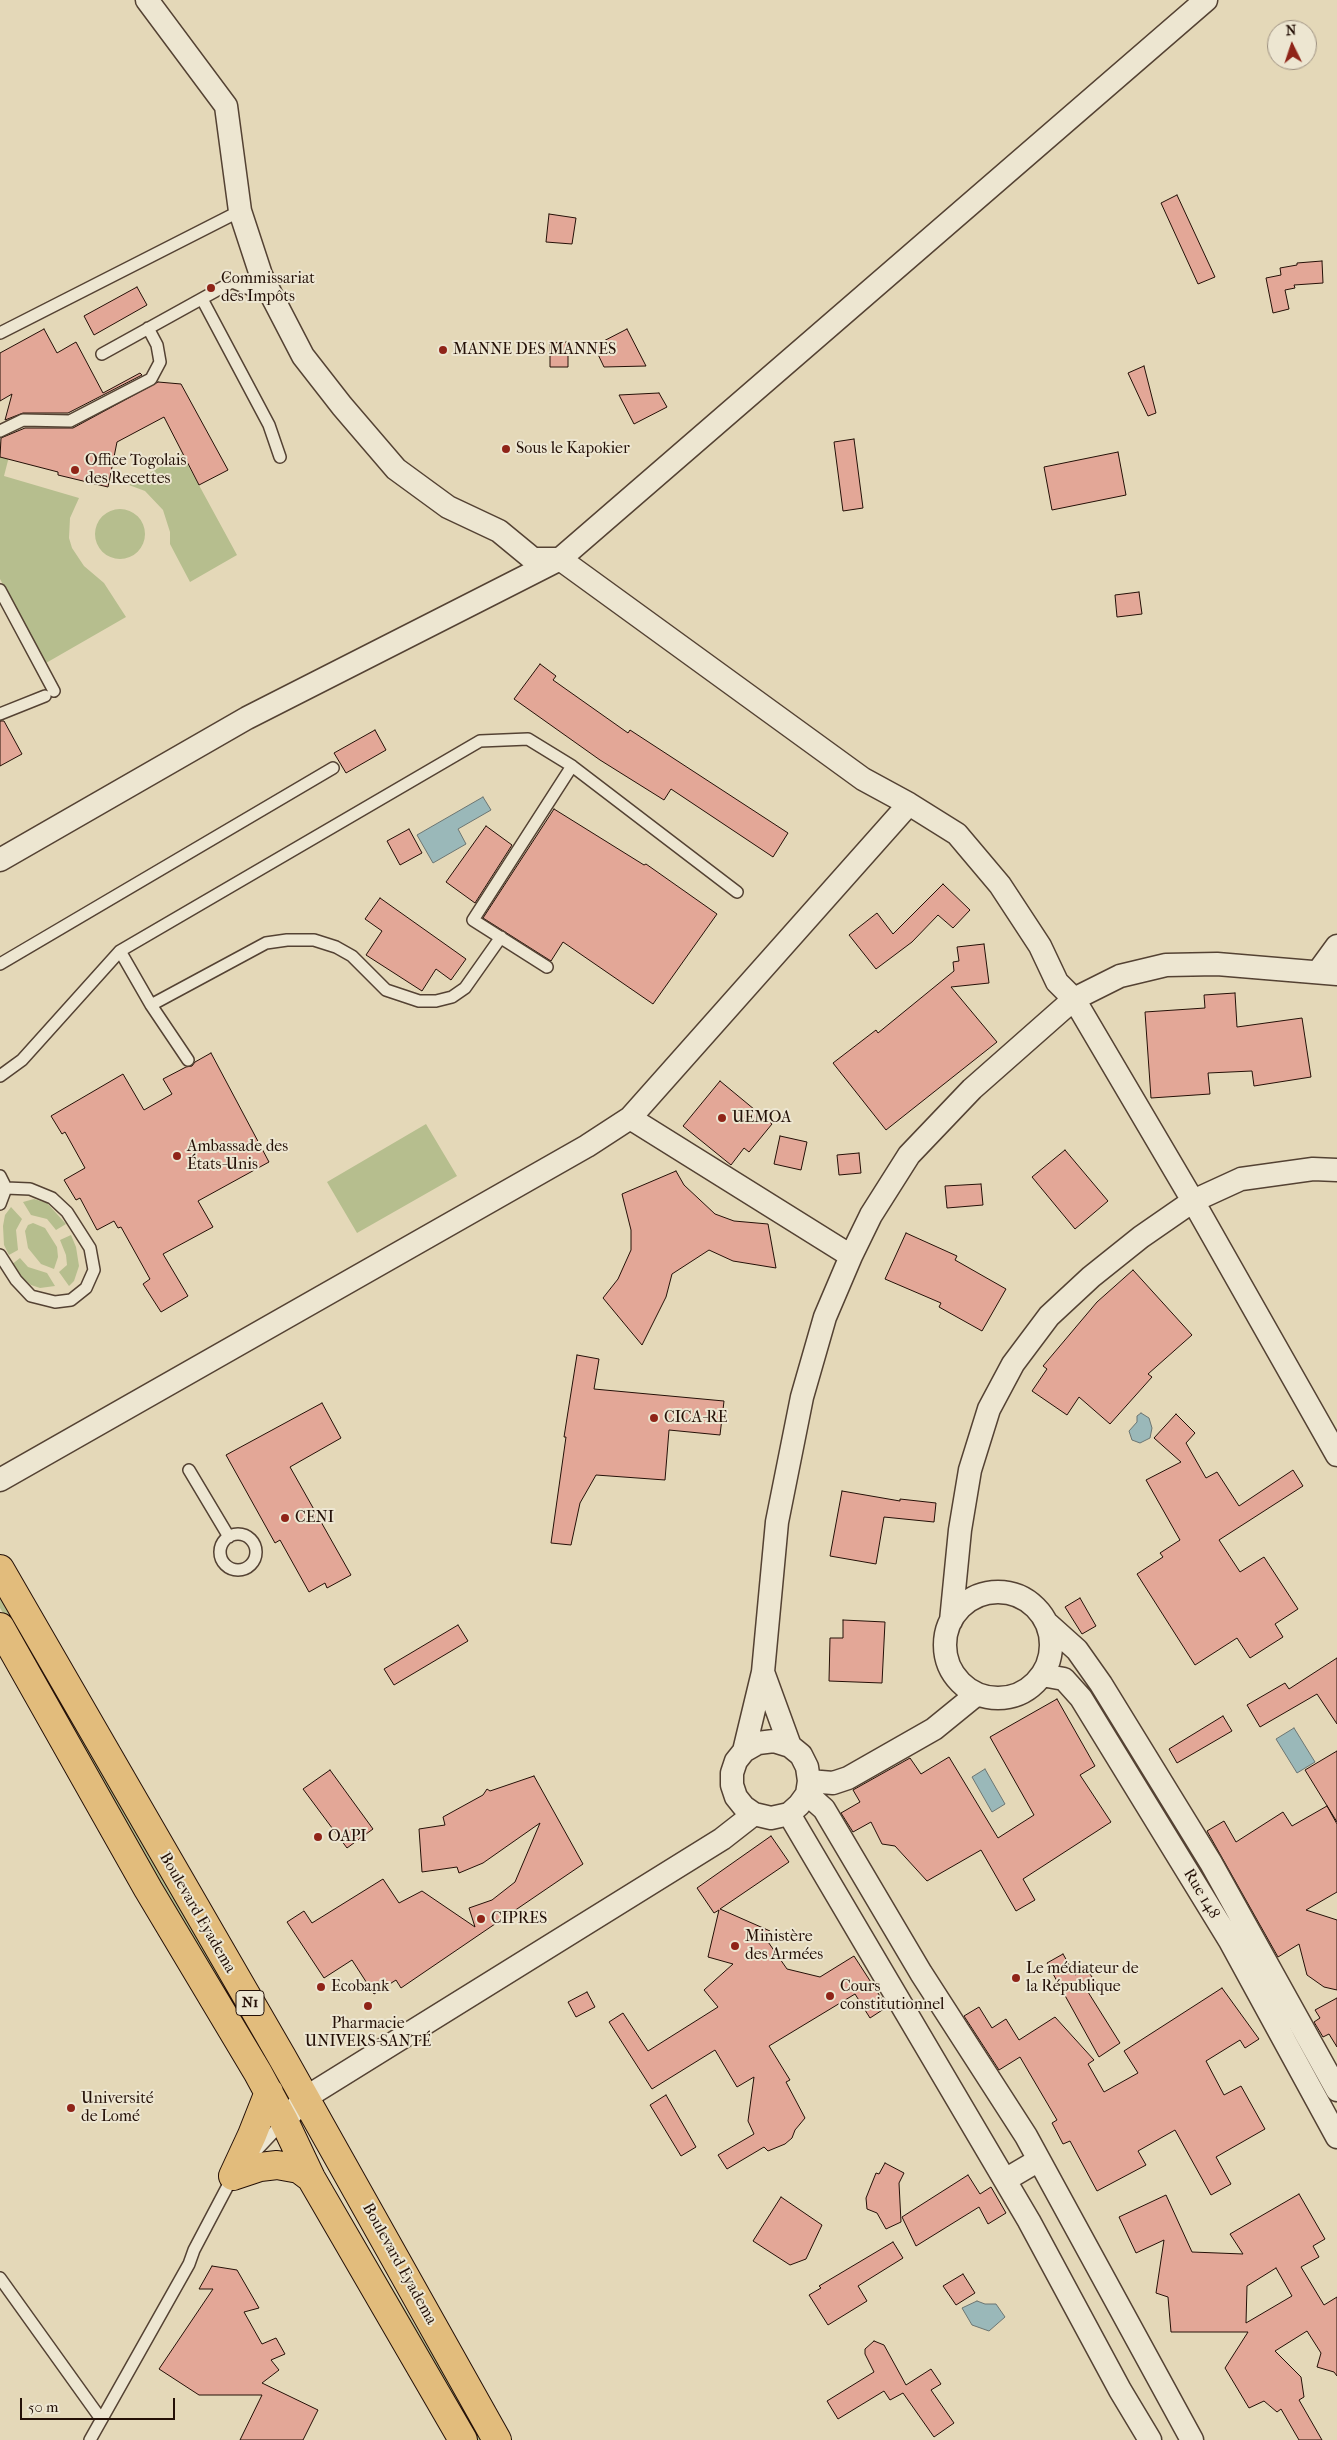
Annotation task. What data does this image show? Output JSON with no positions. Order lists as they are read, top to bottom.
{
  "streets": {
    "highway": ["Boulevard Eyadema", "N1"],
    "street": ["Rue 148"]
  },
  "places": [
    "Commissariat des Impôts",
    "MANNE DES MANNES",
    "Sous le Kapokier",
    "Office Togolais des Recettes",
    "UEMOA",
    "Ambassade des États-Unis",
    "CICA-RE",
    "CENI",
    "OAPI",
    "CIPRES",
    "Ministère des Armées",
    "Le médiateur de la République",
    "Ecobank",
    "Cours constitutionnel",
    "Pharmacie UNIVERS-SANTÉ",
    "Université de Lomé"
  ],
  "scale_bar": "50 m",
  "north": "top"
}
